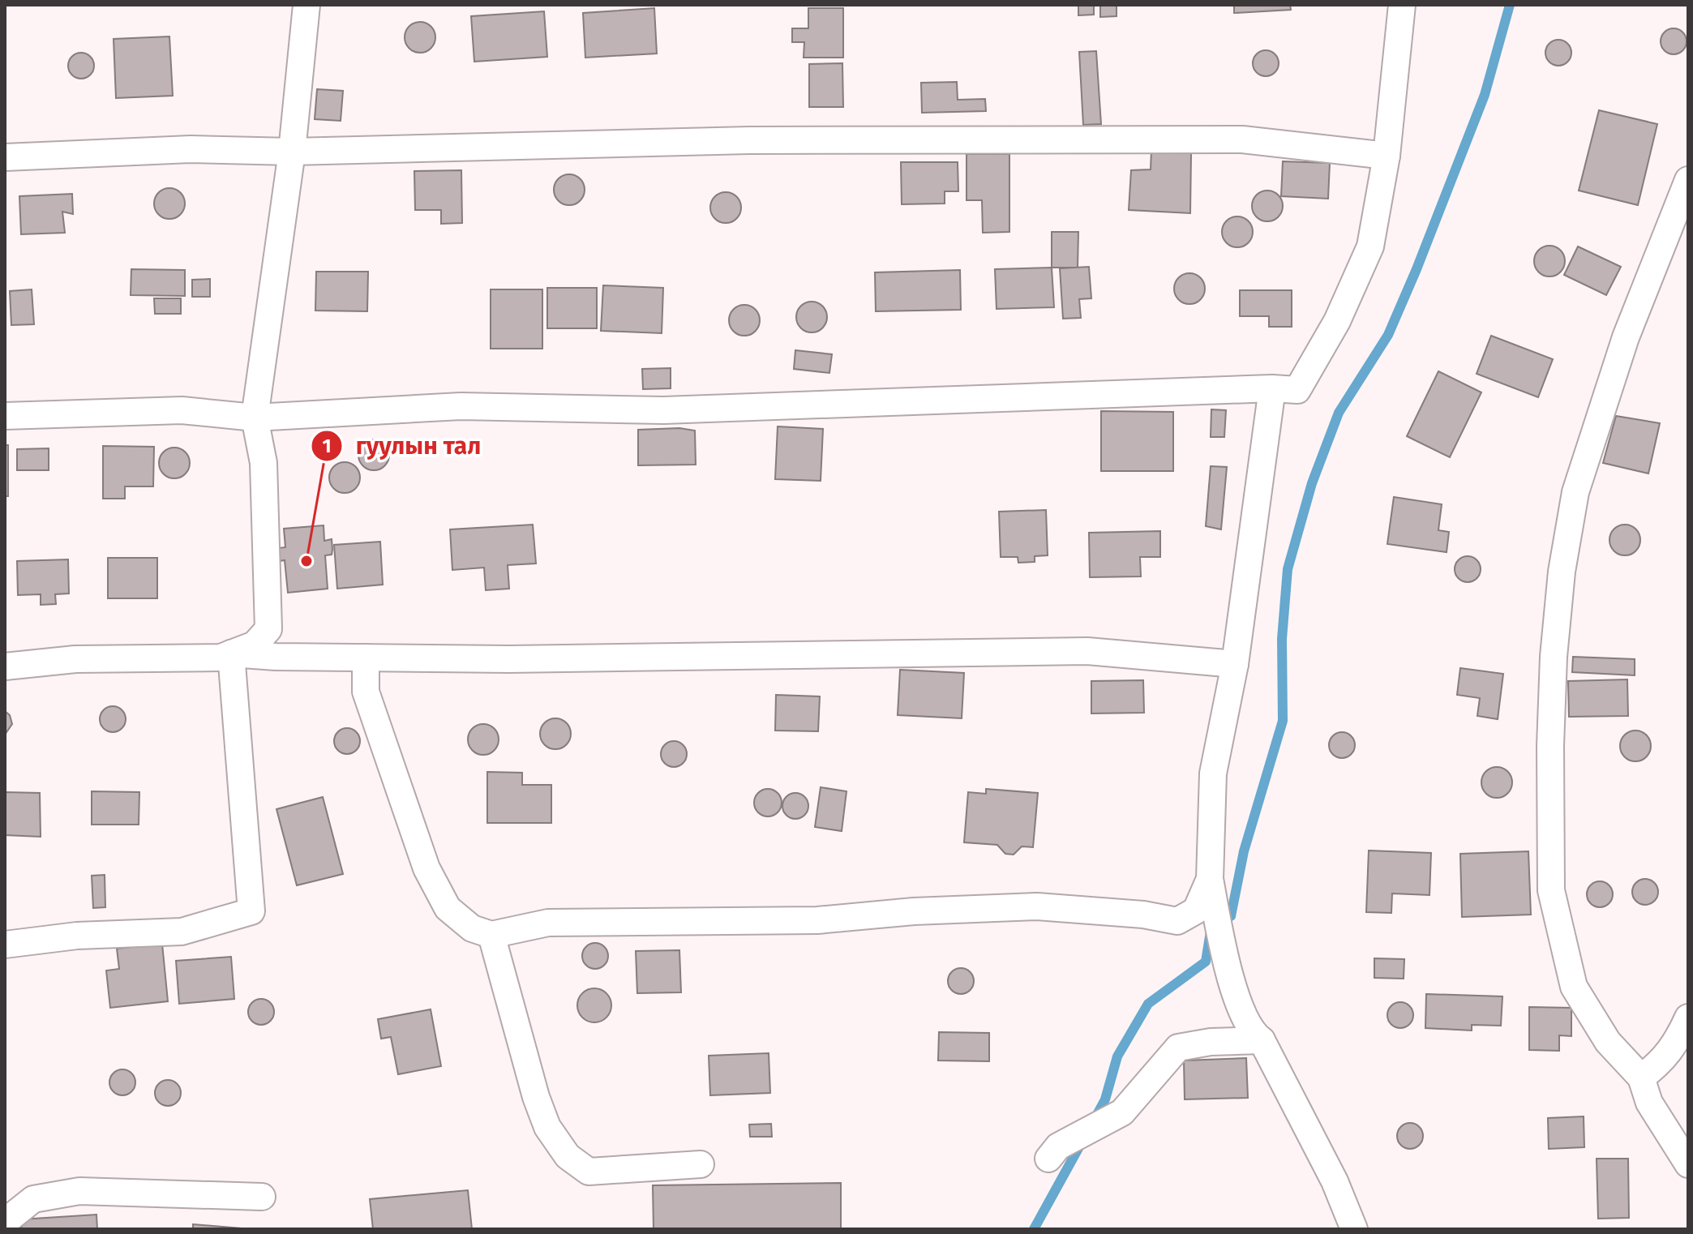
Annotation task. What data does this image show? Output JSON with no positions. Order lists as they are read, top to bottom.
{
  "places": ["гуулын тал"]
}
